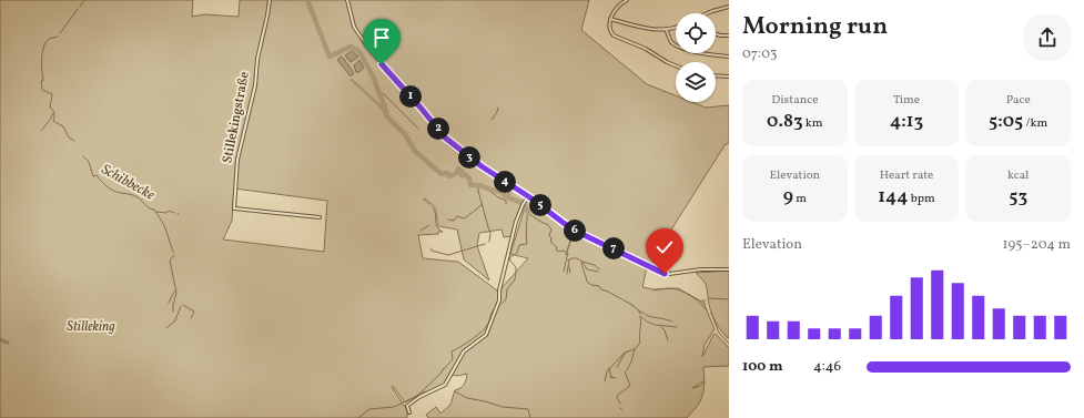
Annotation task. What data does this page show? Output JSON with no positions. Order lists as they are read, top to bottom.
{
  "streets": {
    "street": ["Stillekingstraße"]
  },
  "water": ["Schibbecke"],
  "parks": ["Stilleking"],
  "page": {
    "heading": ["Morning run", "07:03"],
    "stats": [
      ["Distance", "0.83 km"],
      ["Time", "4:13"],
      ["Pace", "5:05 /km"],
      ["Elevation", "9 m"],
      ["Heart rate", "144 bpm"],
      ["kcal", "53"]
    ],
    "pins": [
      "1",
      "2",
      "3",
      "4",
      "5",
      "6",
      "7"
    ],
    "chart": ["Elevation", "195–204 m"],
    "list": [
      {
        "name": "100 m",
        "note": "4:46"
      }
    ]
  }
}
